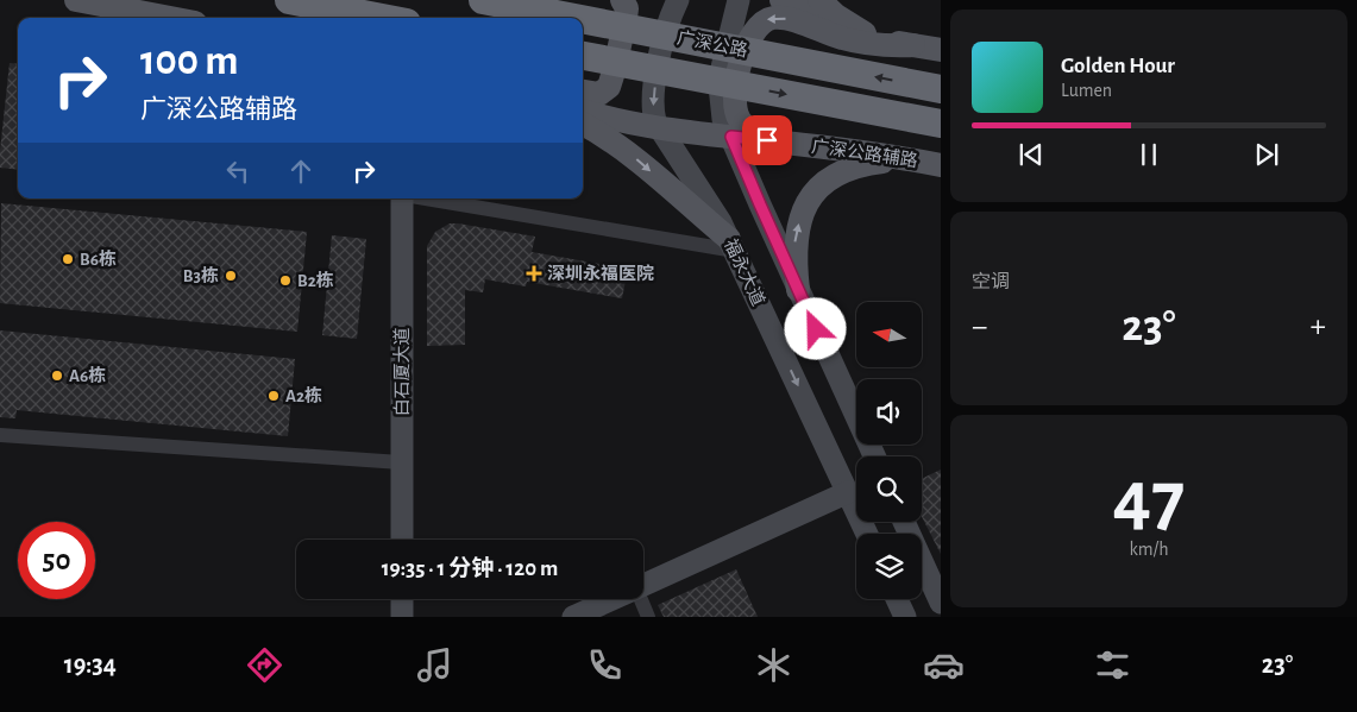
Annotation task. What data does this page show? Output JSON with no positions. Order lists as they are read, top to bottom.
{
  "streets": {
    "highway": ["广深公路"],
    "main road": ["广深公路辅路", "福永大道", "白石厦大道"]
  },
  "crossings": [
    ["广深公路辅路", "福永大道"]
  ],
  "places": {
    "other": [
      "B6栋",
      "B3栋",
      "B2栋",
      "A6栋",
      "A2栋"
    ],
    "health": ["深圳永福医院"]
  },
  "north": "left",
  "page": {
    "turn": ["100 m", "广深公路辅路"],
    "song": ["Golden Hour", "Lumen"],
    "tile": [
      "空调",
      ["47", "km/h"]
    ],
    "heat": ["−", "23°", "+"],
    "limit": "50",
    "trip": "19:35 · 1 分钟 · 120 m",
    "tabs": ["19:34", "23°"]
  }
}
